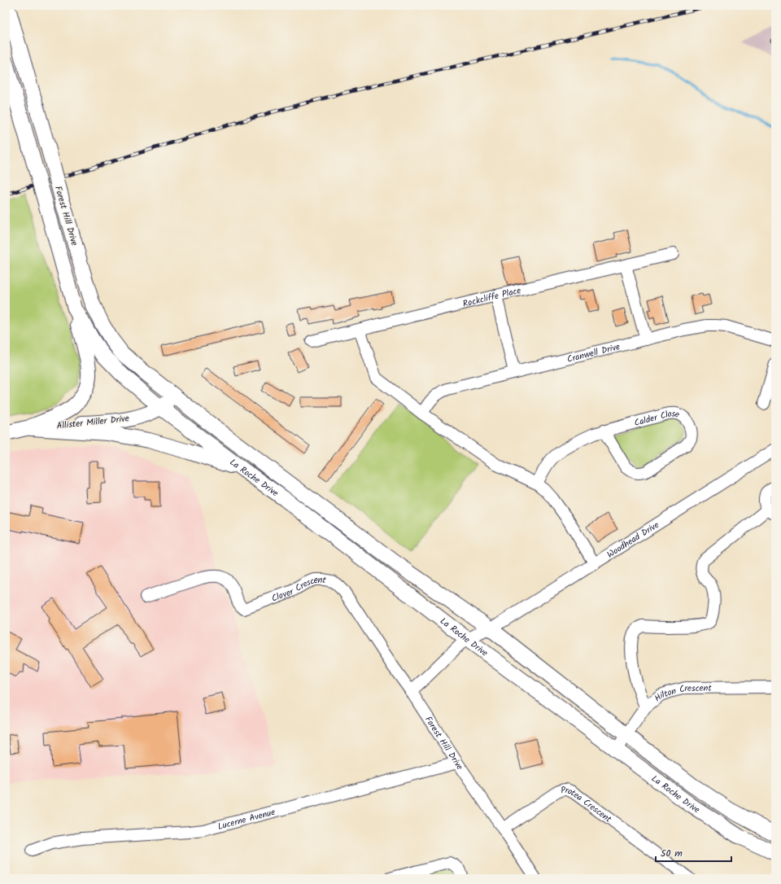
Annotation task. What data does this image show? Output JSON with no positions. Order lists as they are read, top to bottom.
{
  "streets": {
    "street": [
      "Forest Hill Drive",
      "Rockcliffe Place",
      "Cranwell Drive",
      "Calder Close",
      "Allister Miller Drive",
      "La Roche Drive",
      "Woodhead Drive",
      "Clover Crescent",
      "Hilton Crescent",
      "Protea Crescent",
      "Lucerne Avenue"
    ]
  },
  "crossings": [
    ["Forest Hill Drive", "Allister Miller Drive"],
    ["Forest Hill Drive", "La Roche Drive"],
    ["Forest Hill Drive", "Clover Crescent"],
    ["Forest Hill Drive", "Protea Crescent"],
    ["Forest Hill Drive", "Lucerne Avenue"],
    ["Allister Miller Drive", "La Roche Drive"],
    ["La Roche Drive", "Woodhead Drive"],
    ["La Roche Drive", "Hilton Crescent"]
  ],
  "scale_bar": "50 m"
}
